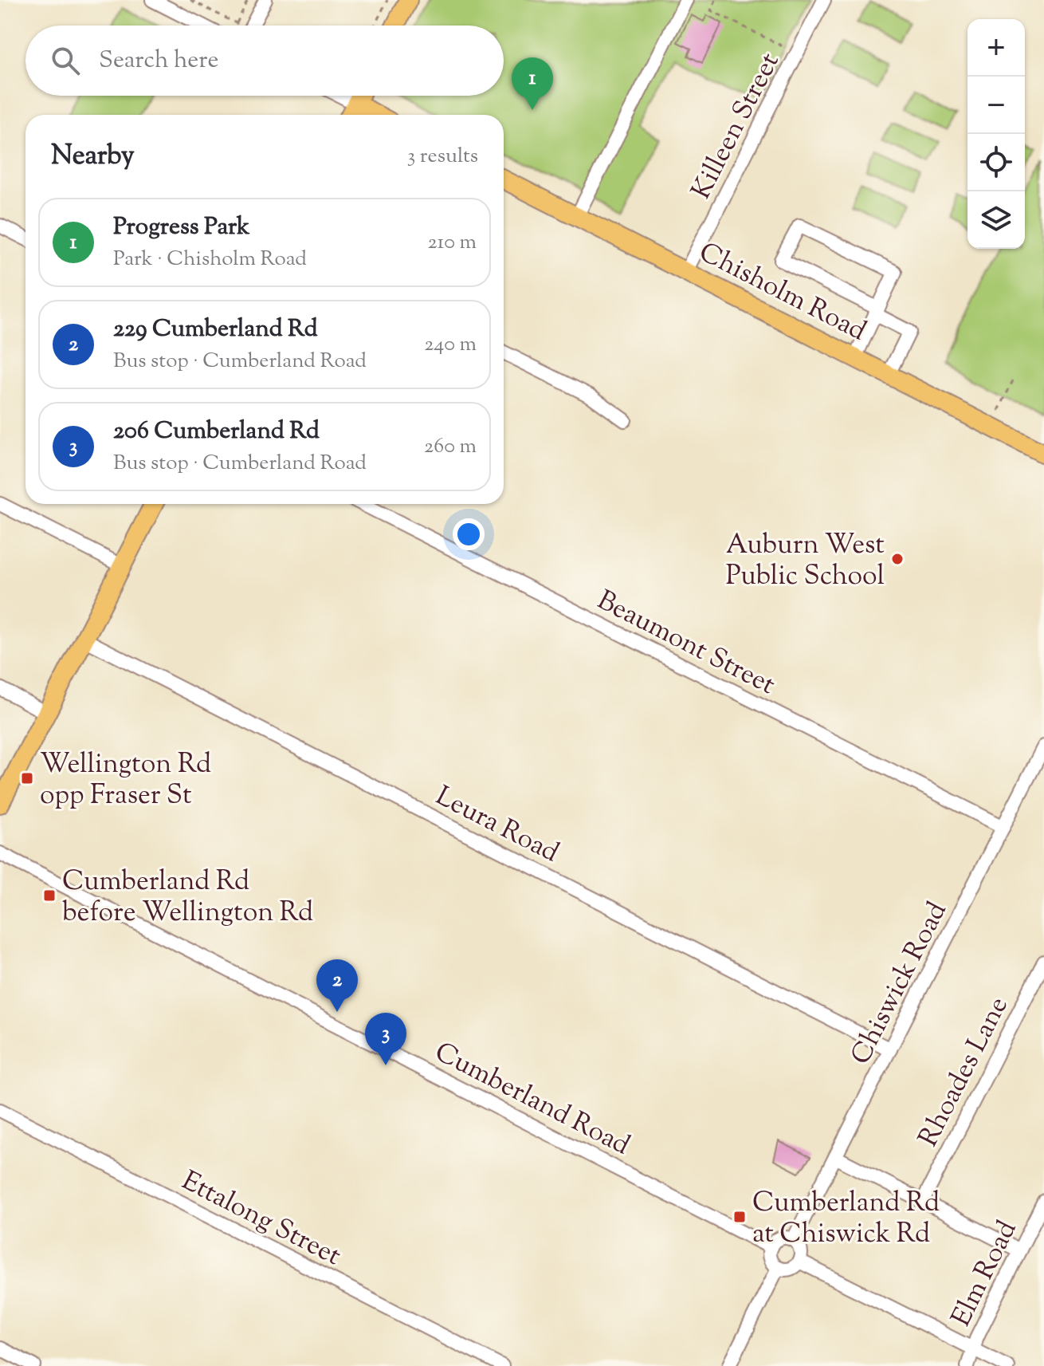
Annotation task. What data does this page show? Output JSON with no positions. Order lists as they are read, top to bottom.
{
  "streets": {
    "main road": ["Chisholm Road"],
    "street": [
      "Killeen Street",
      "Beaumont Street",
      "Leura Road",
      "Chiswick Road",
      "Rhoades Lane",
      "Cumberland Road",
      "Ettalong Street",
      "Elm Road"
    ]
  },
  "crossings": [
    ["Killeen Street", "Chisholm Road"],
    ["Beaumont Street", "Chiswick Road"],
    ["Leura Road", "Chiswick Road"],
    ["Chiswick Road", "Cumberland Road"]
  ],
  "places": {
    "other": ["Auburn West Public School"],
    "transit": ["Wellington Rd opp Fraser St", "Cumberland Rd before Wellington Rd", "Cumberland Rd at Chiswick Rd"]
  },
  "page": {
    "map_buttons": ["+", "−"],
    "search": "Search here",
    "pins": ["1", "2", "3"],
    "heading": ["Nearby", "3 results"],
    "list": [
      {
        "mark": "1",
        "name": "Progress Park",
        "note": "Park · Chisholm Road",
        "value": "210 m"
      },
      {
        "mark": "2",
        "name": "229 Cumberland Rd",
        "note": "Bus stop · Cumberland Road",
        "value": "240 m"
      },
      {
        "mark": "3",
        "name": "206 Cumberland Rd",
        "note": "Bus stop · Cumberland Road",
        "value": "260 m"
      }
    ]
  }
}
